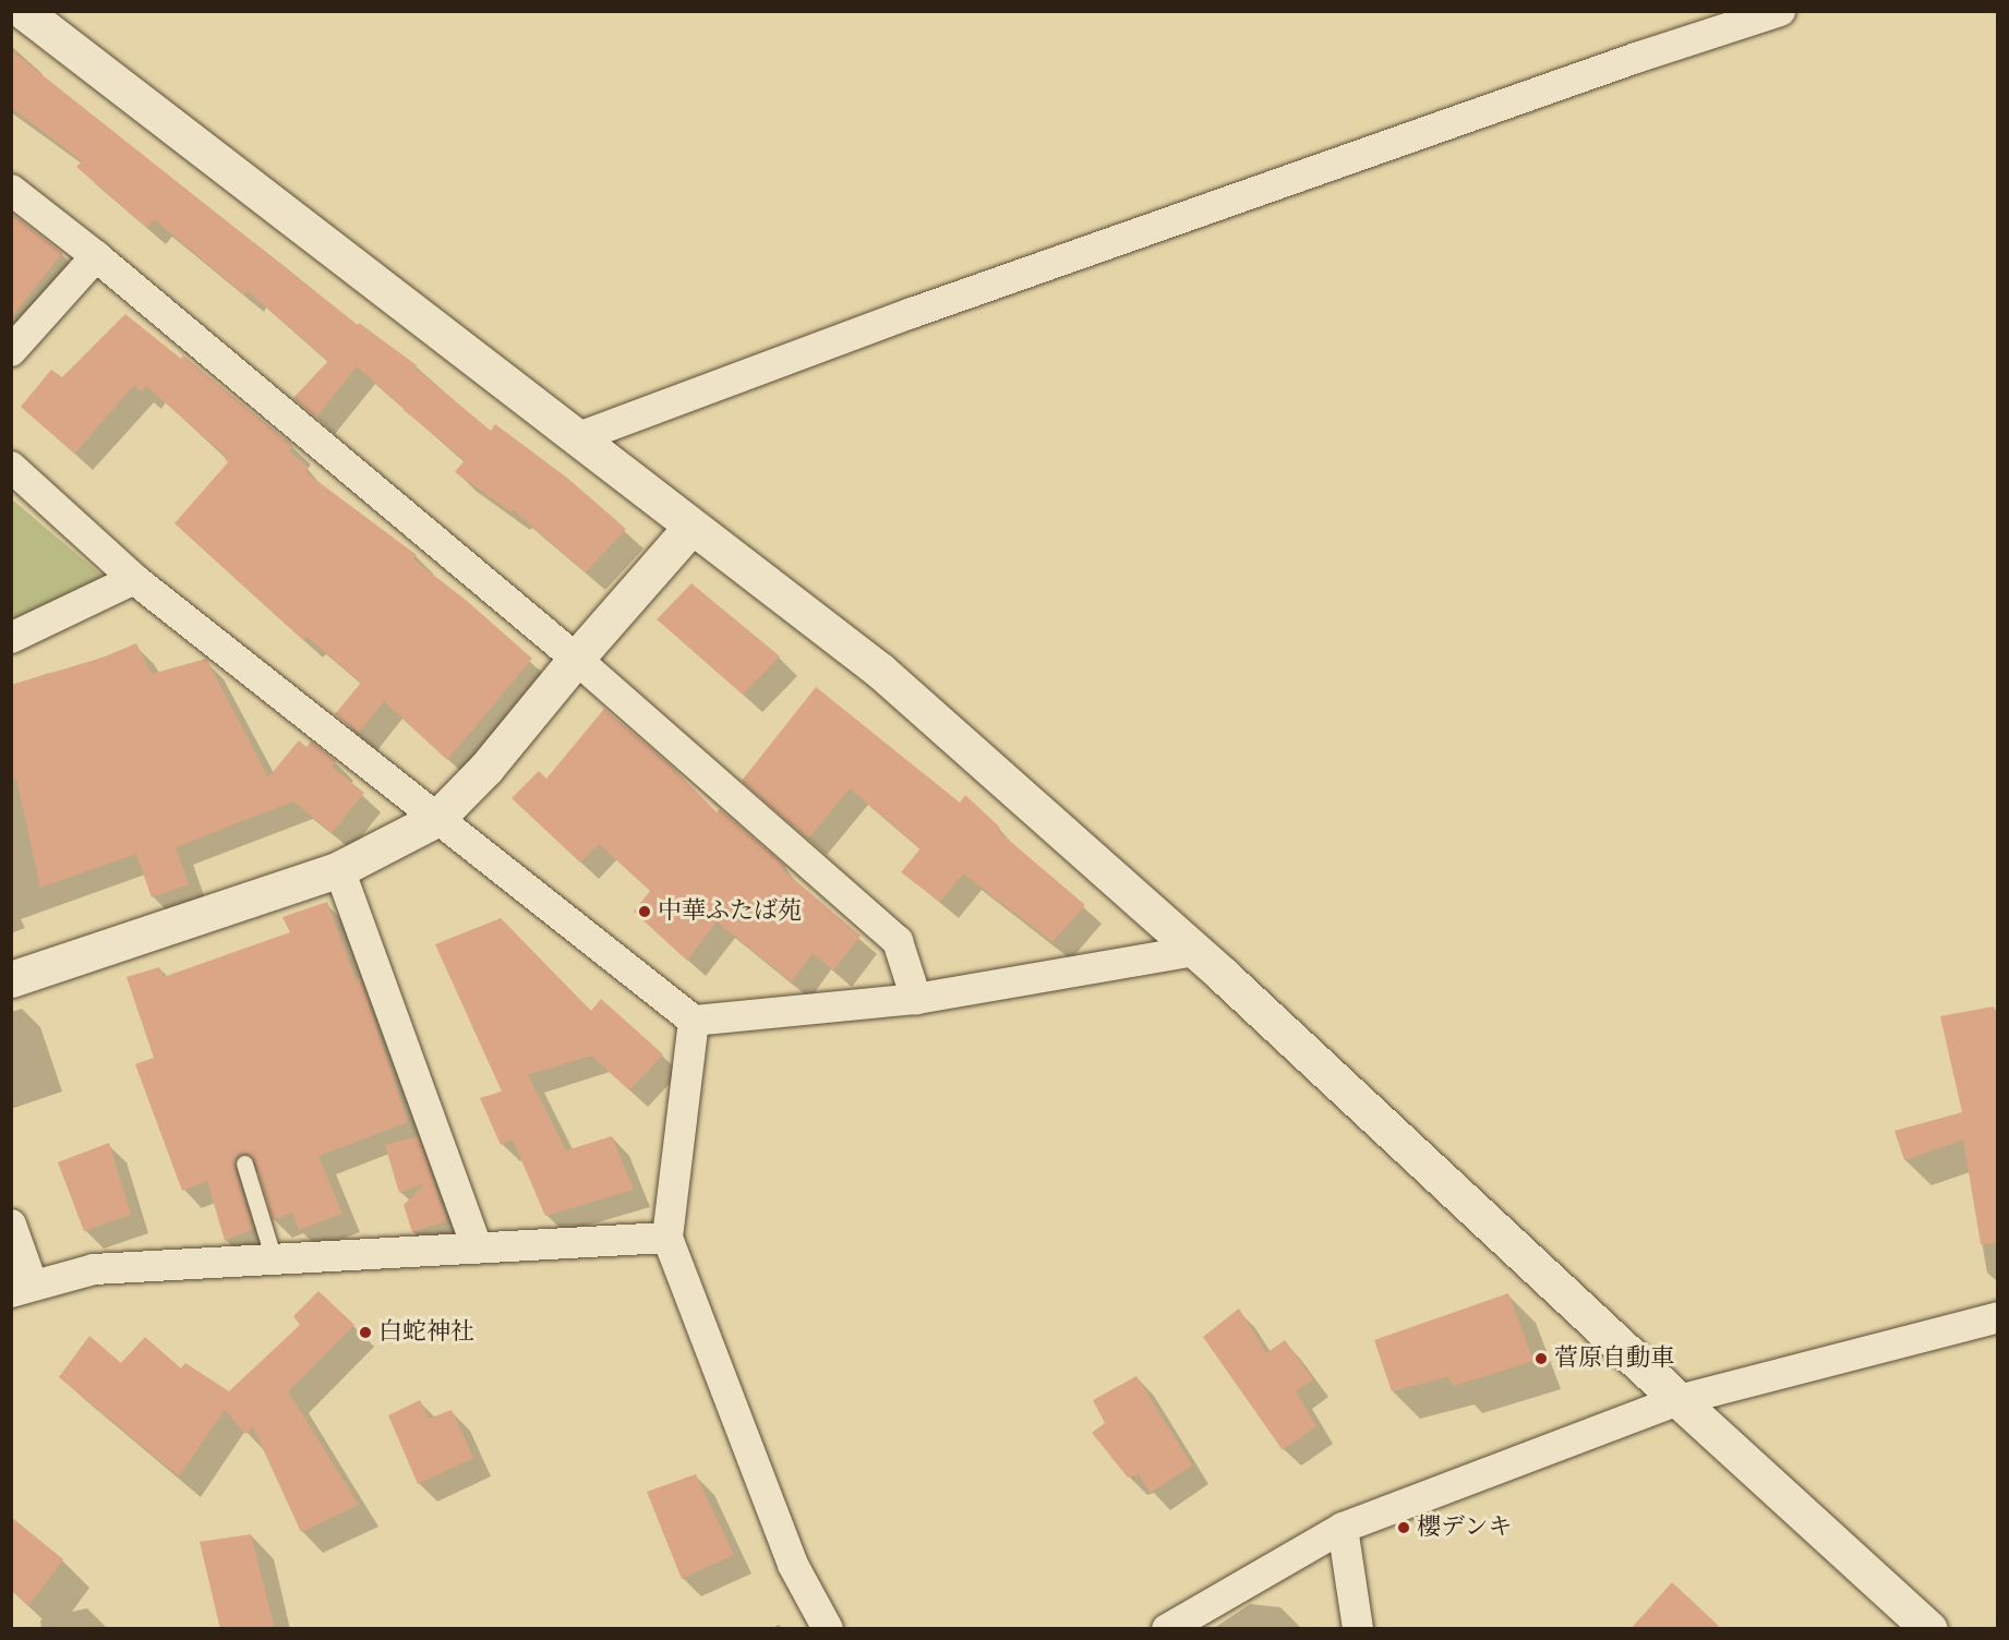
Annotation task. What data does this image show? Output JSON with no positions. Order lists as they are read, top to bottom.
{
  "places": [
    "中華ふたば苑",
    "白蛇神社",
    "菅原自動車",
    "櫻デンキ"
  ]
}
